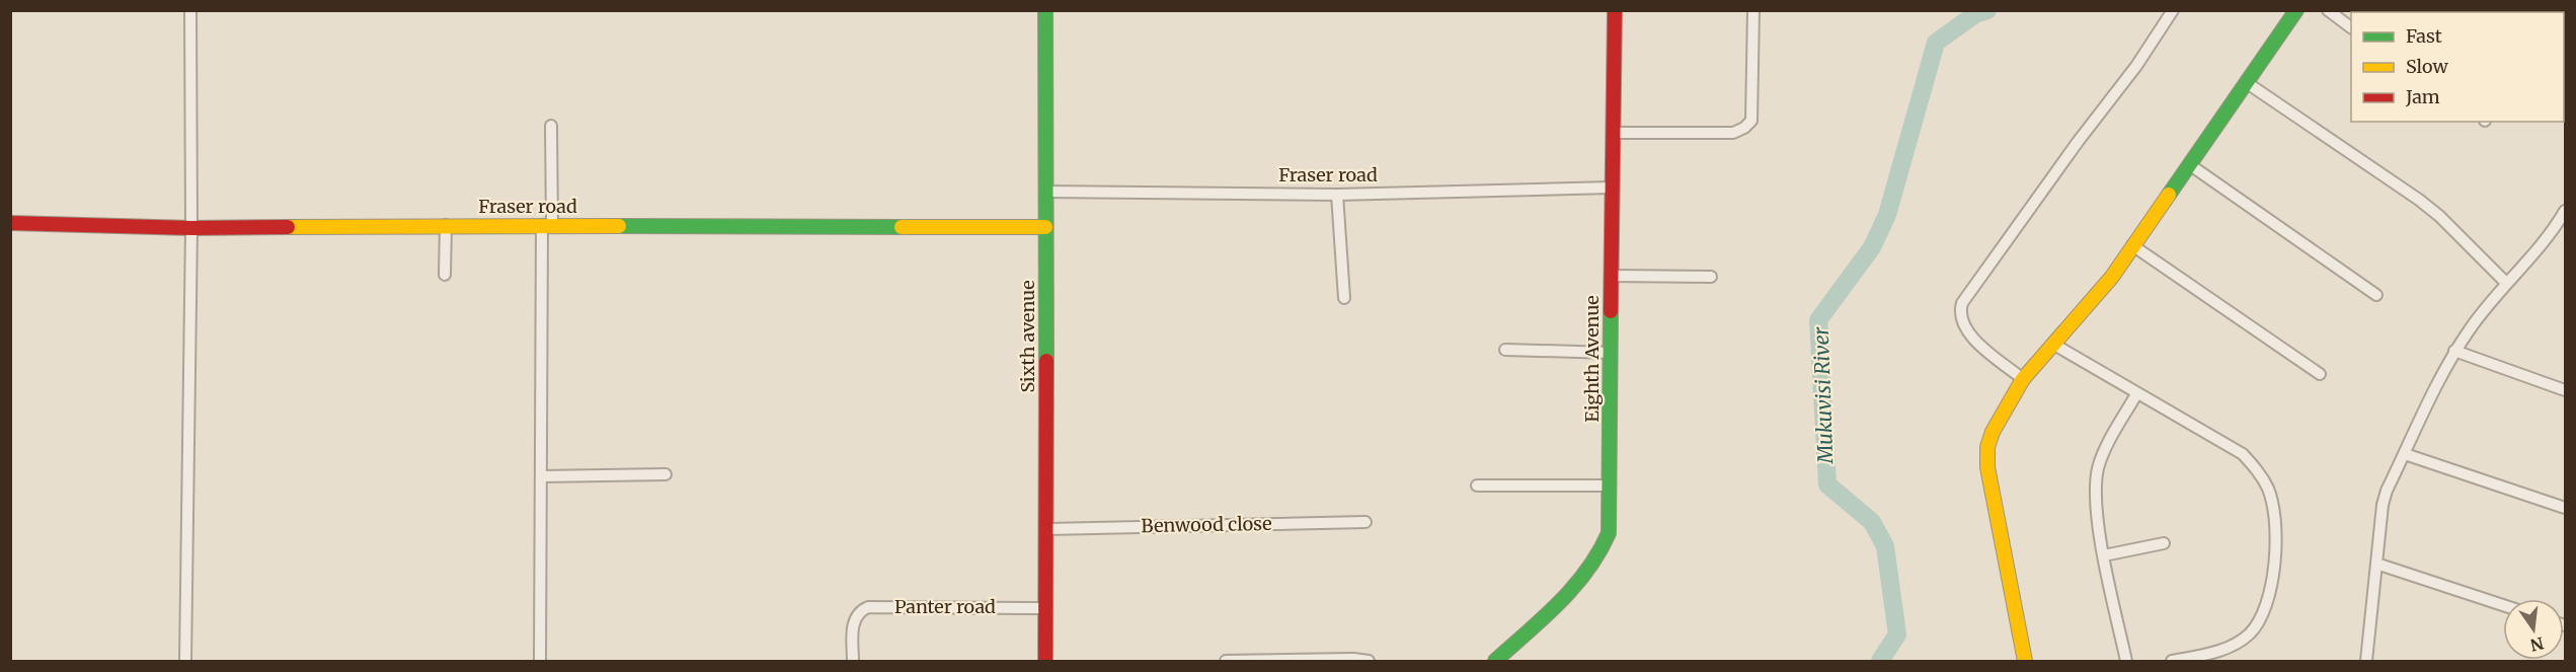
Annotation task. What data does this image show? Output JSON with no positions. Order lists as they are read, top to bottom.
{
  "streets": {
    "street": [
      "Fraser road",
      "Sixth avenue",
      "Eighth Avenue",
      "Benwood close",
      "Panter road"
    ]
  },
  "crossings": [
    ["Fraser road", "Sixth avenue"],
    ["Fraser road", "Eighth Avenue"],
    ["Sixth avenue", "Benwood close"],
    ["Sixth avenue", "Panter road"]
  ],
  "water": ["Mukuvisi River"],
  "legend": ["Fast", "Slow", "Jam"],
  "north": "bottom"
}
